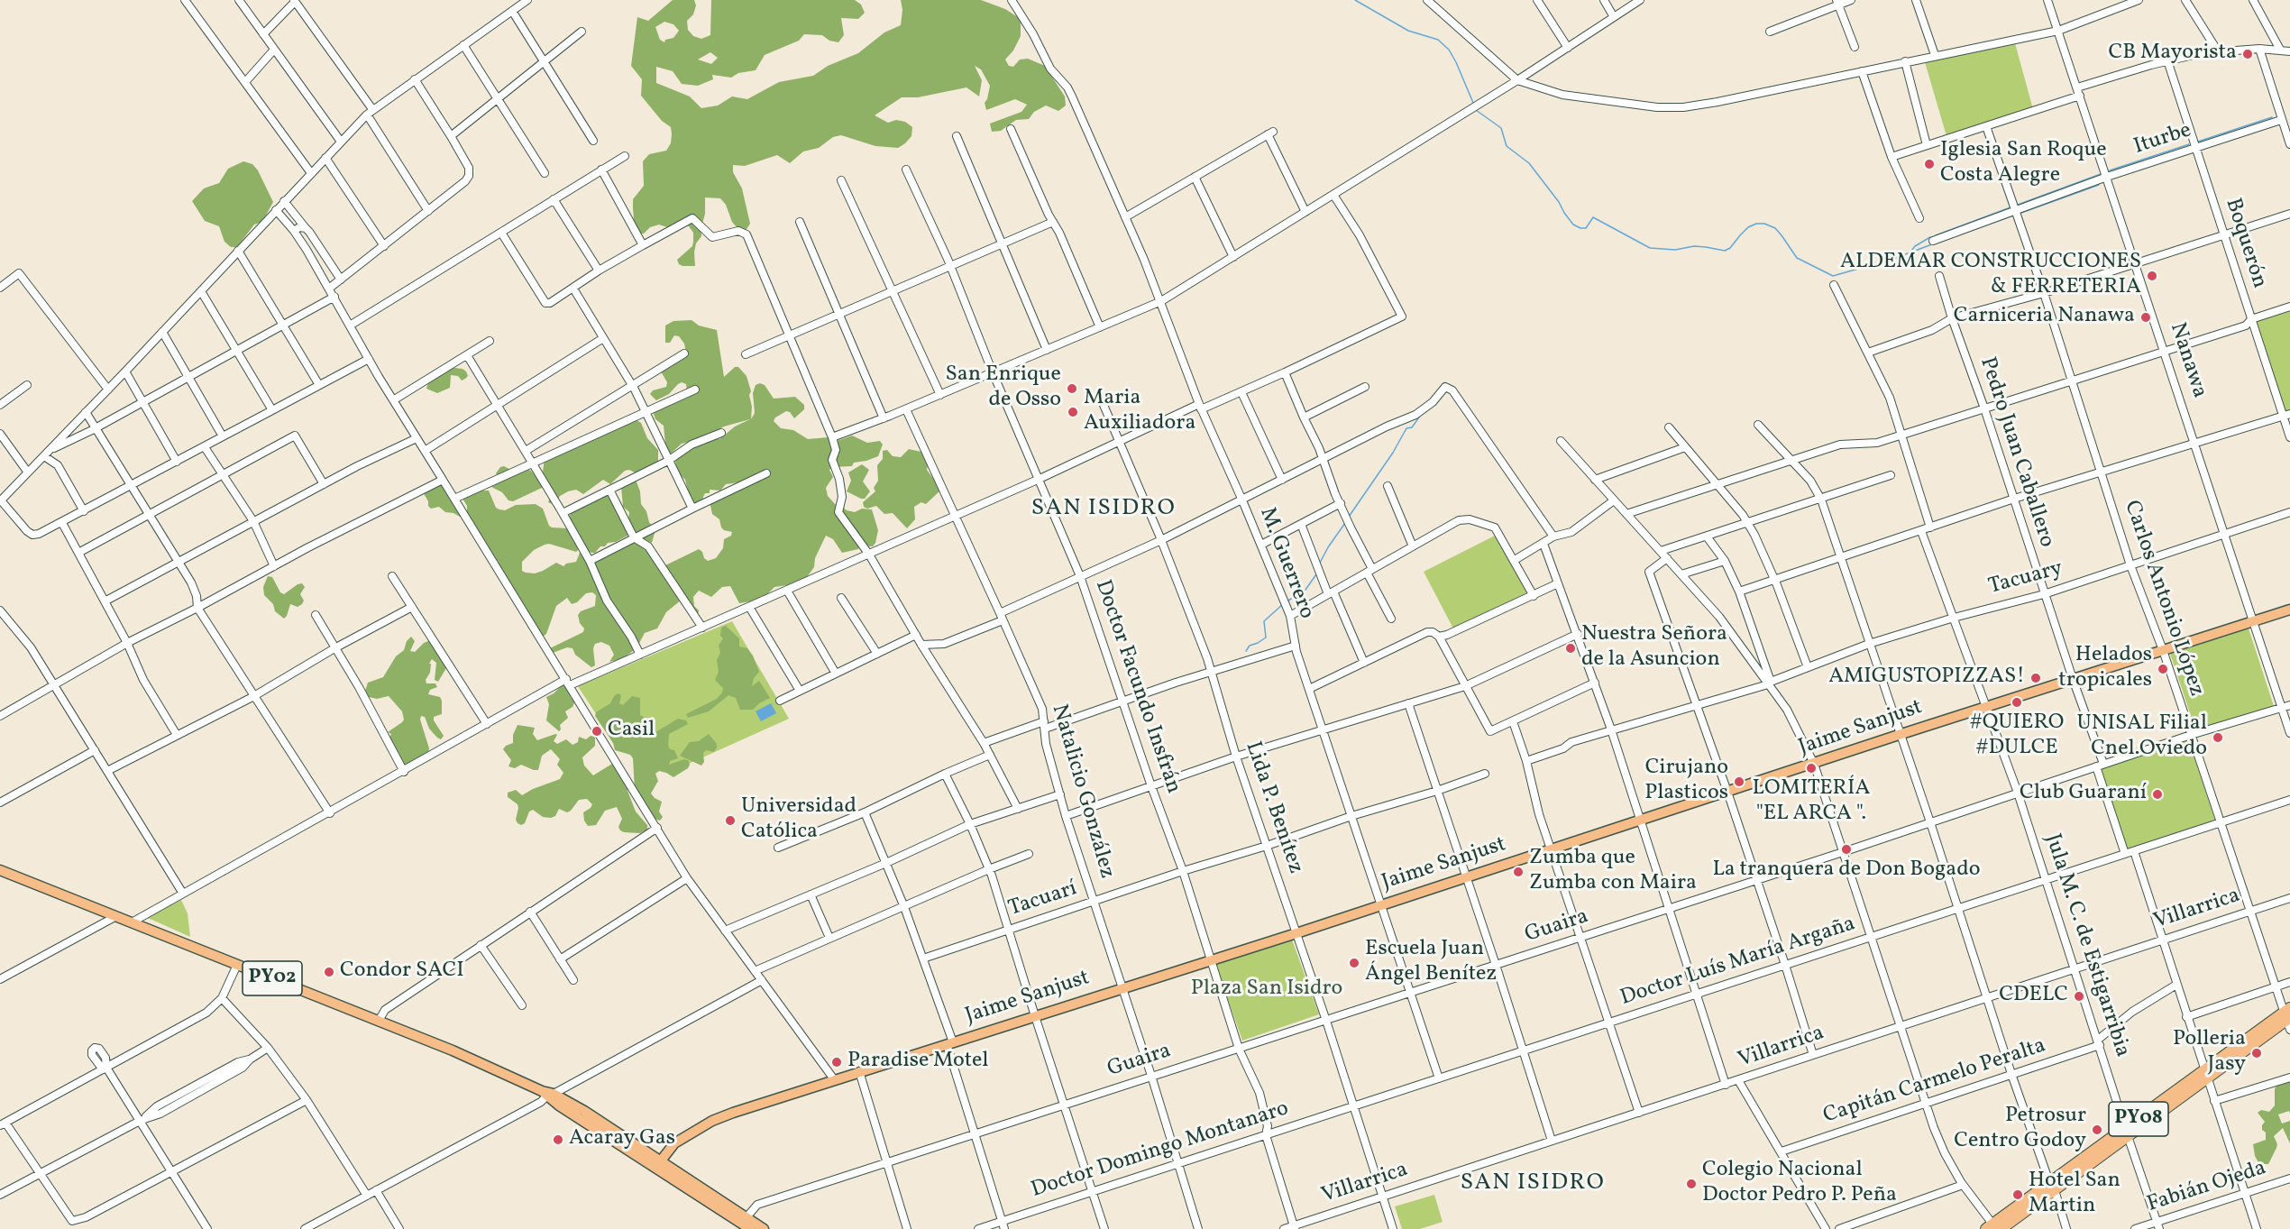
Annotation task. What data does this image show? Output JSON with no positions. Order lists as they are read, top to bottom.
{
  "streets": {
    "highway": ["PY08"],
    "main road": ["Jaime Sanjust", "PY02"],
    "street": [
      "Iturbe",
      "Boquerón",
      "Nanawa",
      "Pedro Juan Caballero",
      "M. Guerrero",
      "Tacuary",
      "Carlos Antonio López",
      "Doctor Facundo Insfrán",
      "Natalicio González",
      "Lida P. Benítez",
      "Tacuarí",
      "Villarrica",
      "Guaira",
      "Jula M. C. de Estigarribia",
      "Doctor Luís María Argaña",
      "Capitán Carmelo Peralta",
      "Doctor Domingo Montanaro",
      "Fabián Ojeda"
    ]
  },
  "crossings": [
    ["Iturbe", "Boquerón"],
    ["Iturbe", "Nanawa"],
    ["Iturbe", "Carlos Antonio López"],
    ["Nanawa", "Tacuary"],
    ["Nanawa", "Jaime Sanjust"],
    ["Nanawa", "Guaira"],
    ["Pedro Juan Caballero", "Tacuary"],
    ["Pedro Juan Caballero", "Jaime Sanjust"],
    ["Pedro Juan Caballero", "Guaira"],
    ["Pedro Juan Caballero", "Doctor Luís María Argaña"],
    ["M. Guerrero", "Jaime Sanjust"],
    ["M. Guerrero", "Tacuarí"],
    ["M. Guerrero", "Guaira"],
    ["M. Guerrero", "Doctor Luís María Argaña"],
    ["Tacuary", "Carlos Antonio López"],
    ["Tacuary", "Jula M. C. de Estigarribia"],
    ["Carlos Antonio López", "Jaime Sanjust"],
    ["Carlos Antonio López", "Villarrica"],
    ["Carlos Antonio López", "Guaira"],
    ["Carlos Antonio López", "Doctor Luís María Argaña"],
    ["Carlos Antonio López", "PY08"],
    ["Doctor Facundo Insfrán", "Jaime Sanjust"],
    ["Doctor Facundo Insfrán", "Tacuarí"],
    ["Doctor Facundo Insfrán", "Villarrica"],
    ["Doctor Facundo Insfrán", "Guaira"],
    ["Doctor Facundo Insfrán", "Doctor Domingo Montanaro"],
    ["Jaime Sanjust", "Natalicio González"],
    ["Jaime Sanjust", "Lida P. Benítez"],
    ["Jaime Sanjust", "Jula M. C. de Estigarribia"],
    ["Jaime Sanjust", "PY02"],
    ["Natalicio González", "Tacuarí"],
    ["Natalicio González", "Guaira"],
    ["Natalicio González", "Doctor Domingo Montanaro"],
    ["Lida P. Benítez", "Tacuarí"],
    ["Lida P. Benítez", "Villarrica"],
    ["Lida P. Benítez", "Guaira"],
    ["Lida P. Benítez", "Doctor Luís María Argaña"],
    ["Lida P. Benítez", "Doctor Domingo Montanaro"],
    ["Villarrica", "Jula M. C. de Estigarribia"],
    ["Guaira", "Jula M. C. de Estigarribia"],
    ["Guaira", "PY02"],
    ["Jula M. C. de Estigarribia", "Doctor Luís María Argaña"],
    ["Jula M. C. de Estigarribia", "Capitán Carmelo Peralta"],
    ["Jula M. C. de Estigarribia", "PY08"],
    ["Jula M. C. de Estigarribia", "Fabián Ojeda"],
    ["Doctor Luís María Argaña", "Doctor Domingo Montanaro"]
  ],
  "districts": ["SAN ISIDRO", "SAN ISIDRO"],
  "parks": ["Plaza San Isidro"],
  "places": [
    "CB Mayorista",
    "Iglesia San Roque Costa Alegre",
    "ALDEMAR CONSTRUCCIONES & FERRETERIA",
    "Carniceria Nanawa",
    "San Enrique de Osso",
    "Maria Auxiliadora",
    "Nuestra Señora de la Asuncion",
    "Helados tropicales",
    "AMIGUSTOPIZZAS!",
    "#QUIERO #DULCE",
    "Casil",
    "UNISAL Filial Cnel.Oviedo",
    "LOMITERÍA \"EL ARCA \".",
    "Cirujano Plasticos",
    "Club Guaraní",
    "Universidad Católica",
    "La tranquera de Don Bogado",
    "Zumba que Zumba con Maira",
    "Escuela Juan Ángel Benítez",
    "Condor SACI",
    "CDELC",
    "Polleria Jasy",
    "Paradise Motel",
    "Petrosur Centro Godoy",
    "Acaray Gas",
    "Colegio Nacional Doctor Pedro P. Peña",
    "Hotel San Martin"
  ]
}
